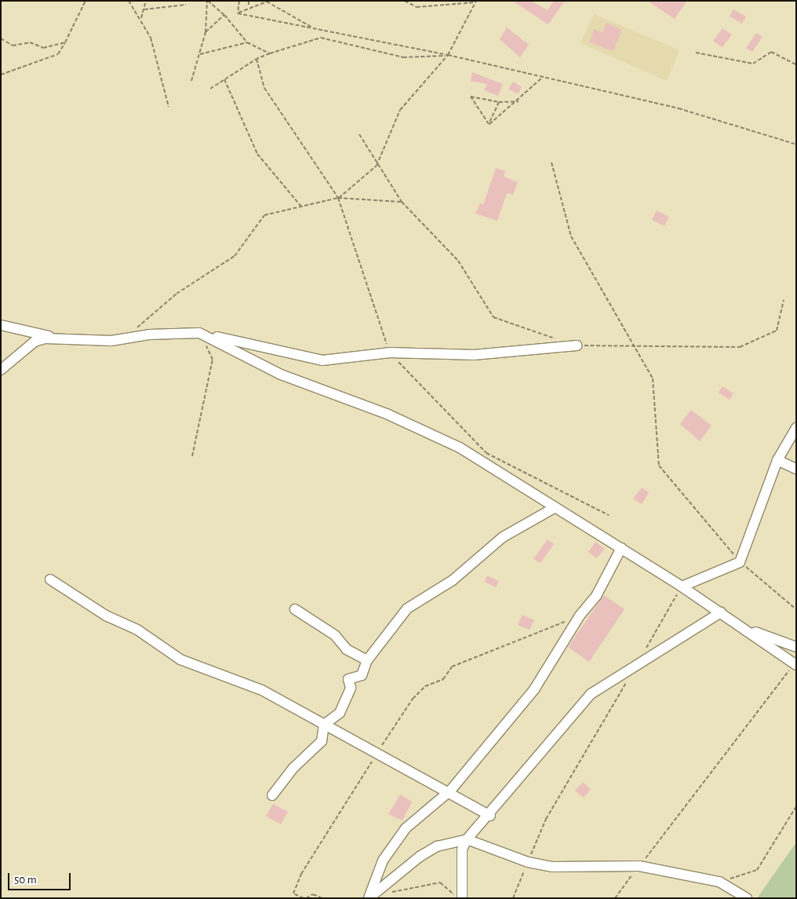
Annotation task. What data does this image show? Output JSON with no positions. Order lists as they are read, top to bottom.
{
  "scale_bar": "50 m"
}
